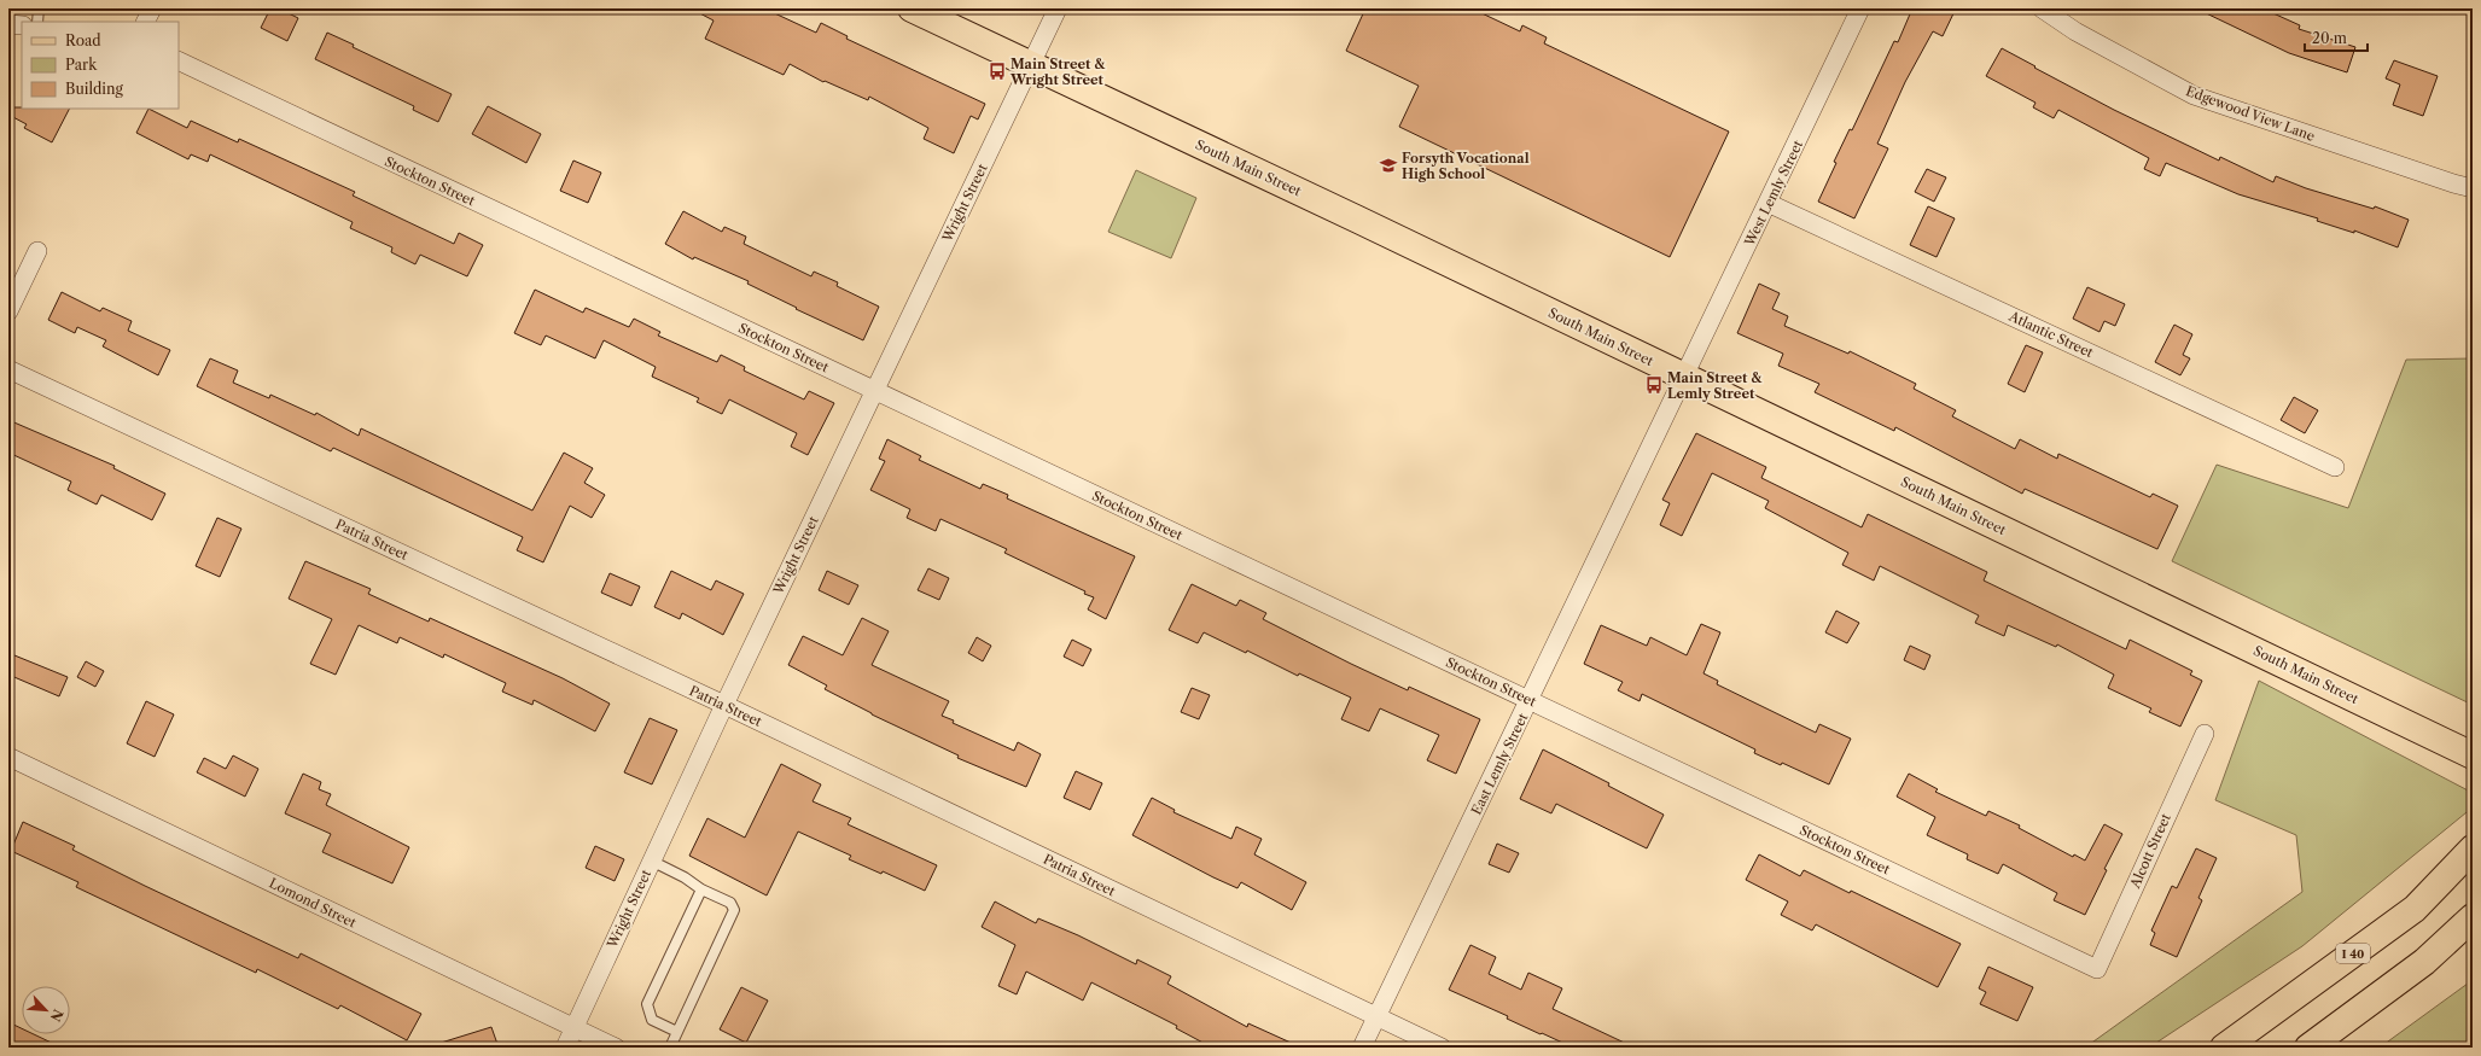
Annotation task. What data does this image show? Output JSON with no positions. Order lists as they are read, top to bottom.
{
  "streets": {
    "main road": ["South Main Street", "I 40"],
    "street": [
      "Edgewood View Lane",
      "Stockton Street",
      "West Lemly Street",
      "Wright Street",
      "Atlantic Street",
      "Patria Street",
      "East Lemly Street",
      "Alcott Street",
      "Lomond Street"
    ]
  },
  "crossings": [
    ["South Main Street", "West Lemly Street"],
    ["South Main Street", "Wright Street"],
    ["South Main Street", "East Lemly Street"],
    ["Stockton Street", "Wright Street"],
    ["Stockton Street", "East Lemly Street"],
    ["Stockton Street", "Alcott Street"],
    ["West Lemly Street", "Atlantic Street"],
    ["West Lemly Street", "East Lemly Street"],
    ["Wright Street", "Patria Street"],
    ["Wright Street", "Lomond Street"],
    ["Patria Street", "East Lemly Street"]
  ],
  "places": {
    "bus stop": ["Main Street & Wright Street", "Main Street & Lemly Street"],
    "school or university": ["Forsyth Vocational High School"]
  },
  "legend": ["Road", "Park", "Building"],
  "scale_bar": "20 m",
  "north": "bottom right"
}
